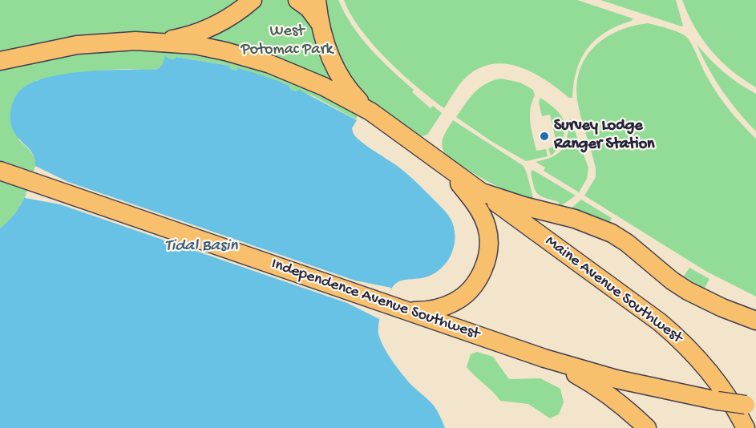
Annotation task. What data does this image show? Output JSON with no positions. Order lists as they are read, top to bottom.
{
  "streets": {
    "main road": ["Maine Avenue Southwest", "Independence Avenue Southwest"]
  },
  "water": ["Tidal Basin"],
  "parks": ["West Potomac Park"],
  "places": ["Survey Lodge Ranger Station"]
}
